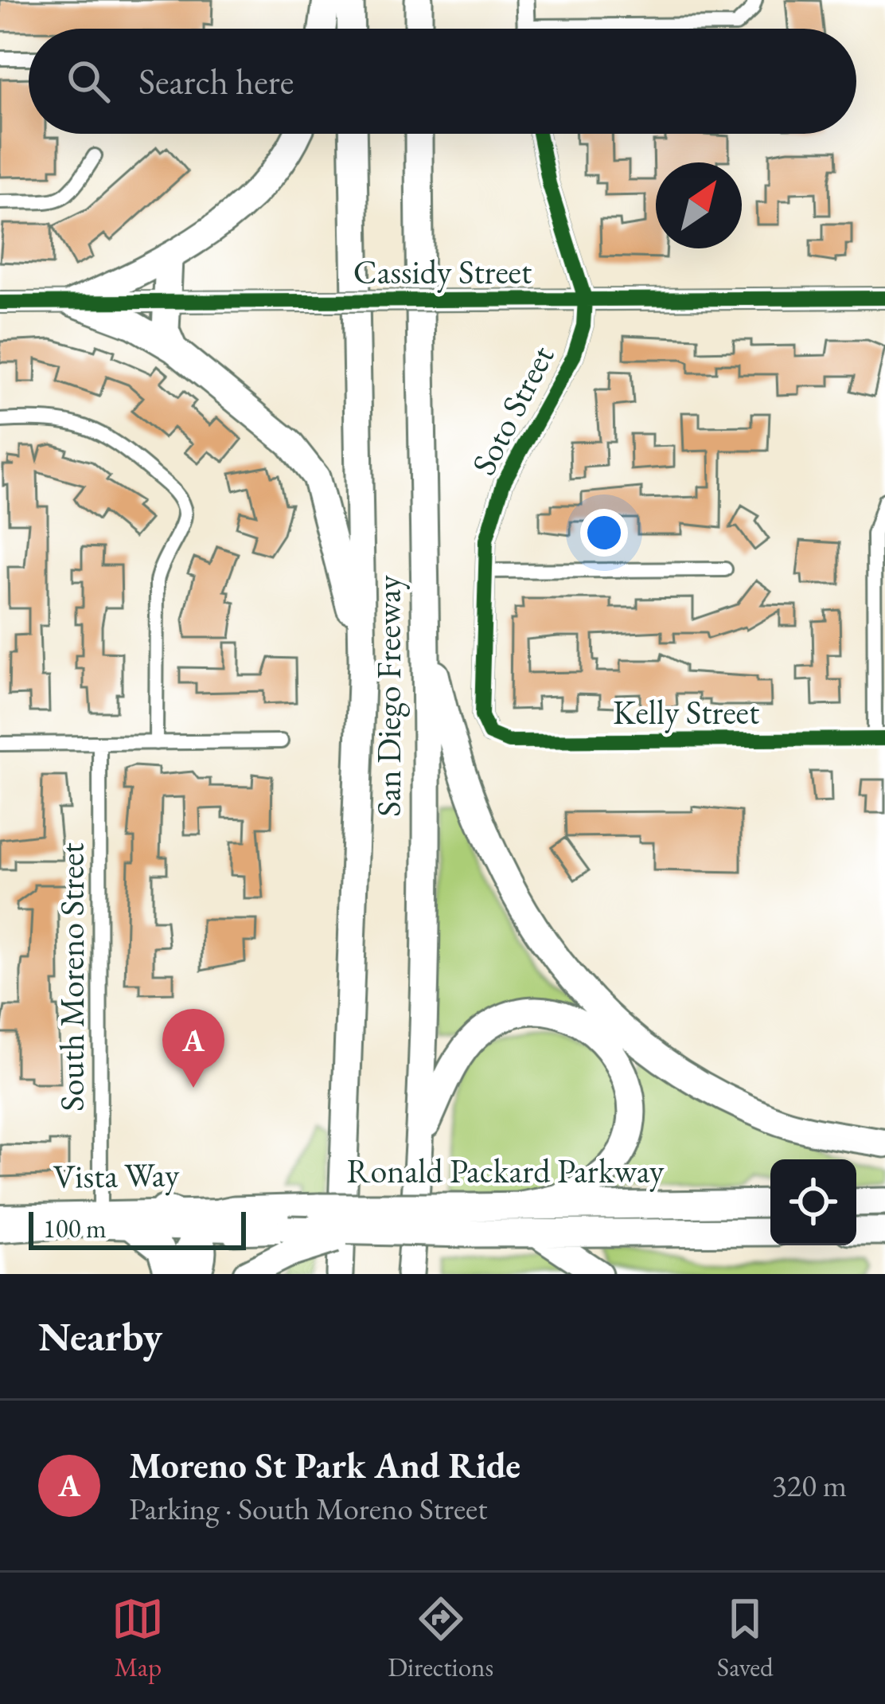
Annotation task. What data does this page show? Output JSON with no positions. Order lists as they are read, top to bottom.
{
  "streets": {
    "highway": ["San Diego Freeway", "Ronald Packard Parkway", "Vista Way"],
    "main road": ["Cassidy Street"],
    "street": ["Soto Street", "Kelly Street", "South Moreno Street"]
  },
  "crossings": [
    ["Cassidy Street", "Soto Street"],
    ["Soto Street", "Kelly Street"],
    ["South Moreno Street", "Vista Way"],
    ["Ronald Packard Parkway", "Vista Way"]
  ],
  "scale_bar": "100 m",
  "north": "top right",
  "page": {
    "search": "Search here",
    "pins": "A",
    "scale": "100 m",
    "heading": "Nearby",
    "list": [
      {
        "mark": "A",
        "name": "Moreno St Park And Ride",
        "note": "Parking · South Moreno Street",
        "value": "320 m"
      }
    ],
    "nav": ["Map", "Directions", "Saved"]
  }
}
